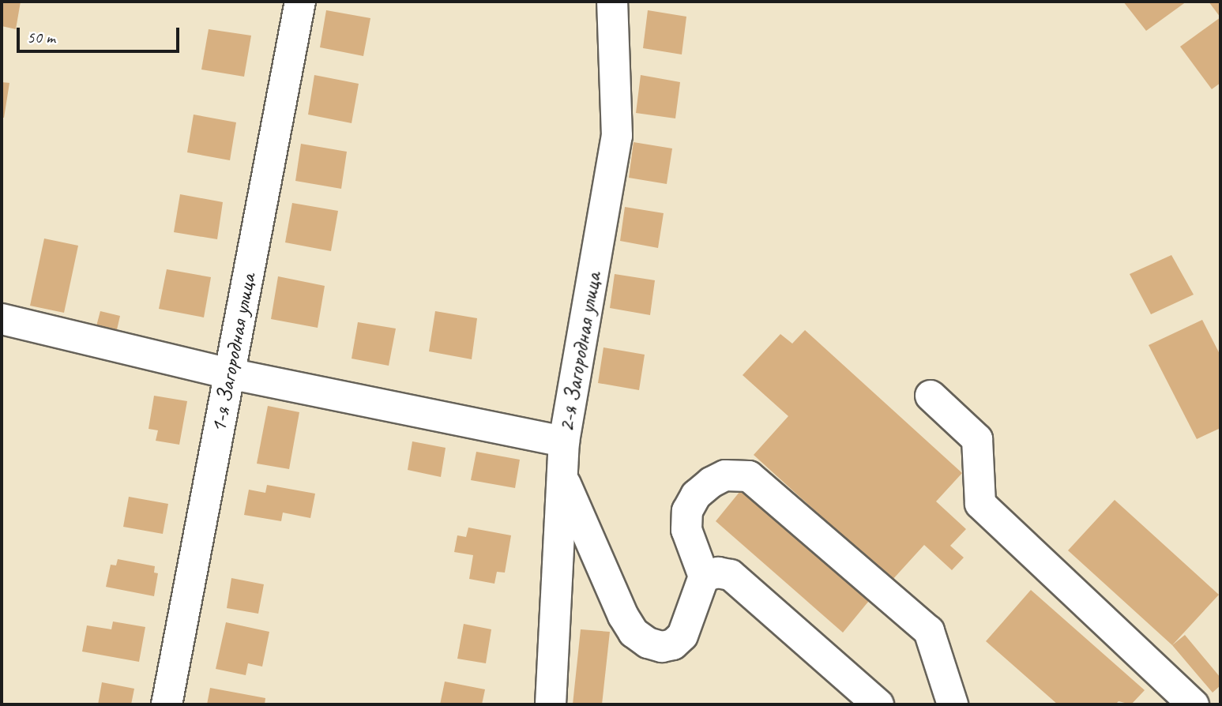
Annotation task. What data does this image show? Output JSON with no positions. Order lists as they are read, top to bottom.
{
  "streets": {
    "street": ["2-я Загородная улица", "1-я Загородная улица"]
  },
  "scale_bar": "50 m"
}
